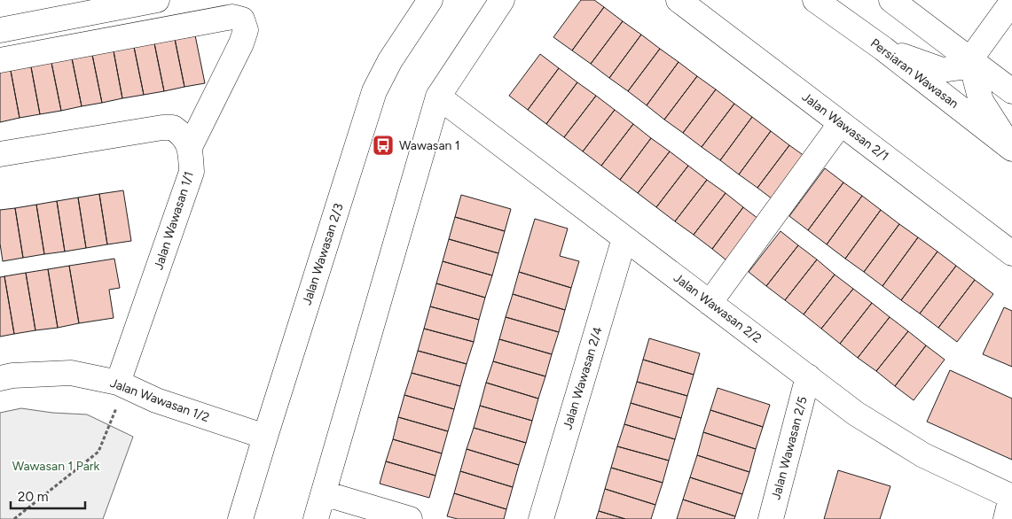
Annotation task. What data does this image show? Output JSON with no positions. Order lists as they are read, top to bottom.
{
  "streets": {
    "street": [
      "Persiaran Wawasan",
      "Jalan Wawasan 2/1",
      "Jalan Wawasan 1/1",
      "Jalan Wawasan 2/3",
      "Jalan Wawasan 2/2",
      "Jalan Wawasan 2/4",
      "Jalan Wawasan 1/2",
      "Jalan Wawasan 2/5"
    ]
  },
  "crossings": [
    ["Jalan Wawasan 1/1", "Jalan Wawasan 1/2"],
    ["Jalan Wawasan 2/3", "Jalan Wawasan 1/2"],
    ["Jalan Wawasan 2/2", "Jalan Wawasan 2/4"],
    ["Jalan Wawasan 2/2", "Jalan Wawasan 2/5"]
  ],
  "parks": ["Wawasan 1 Park"],
  "places": {
    "bus stop": ["Wawasan 1"]
  },
  "scale_bar": "20 m"
}
